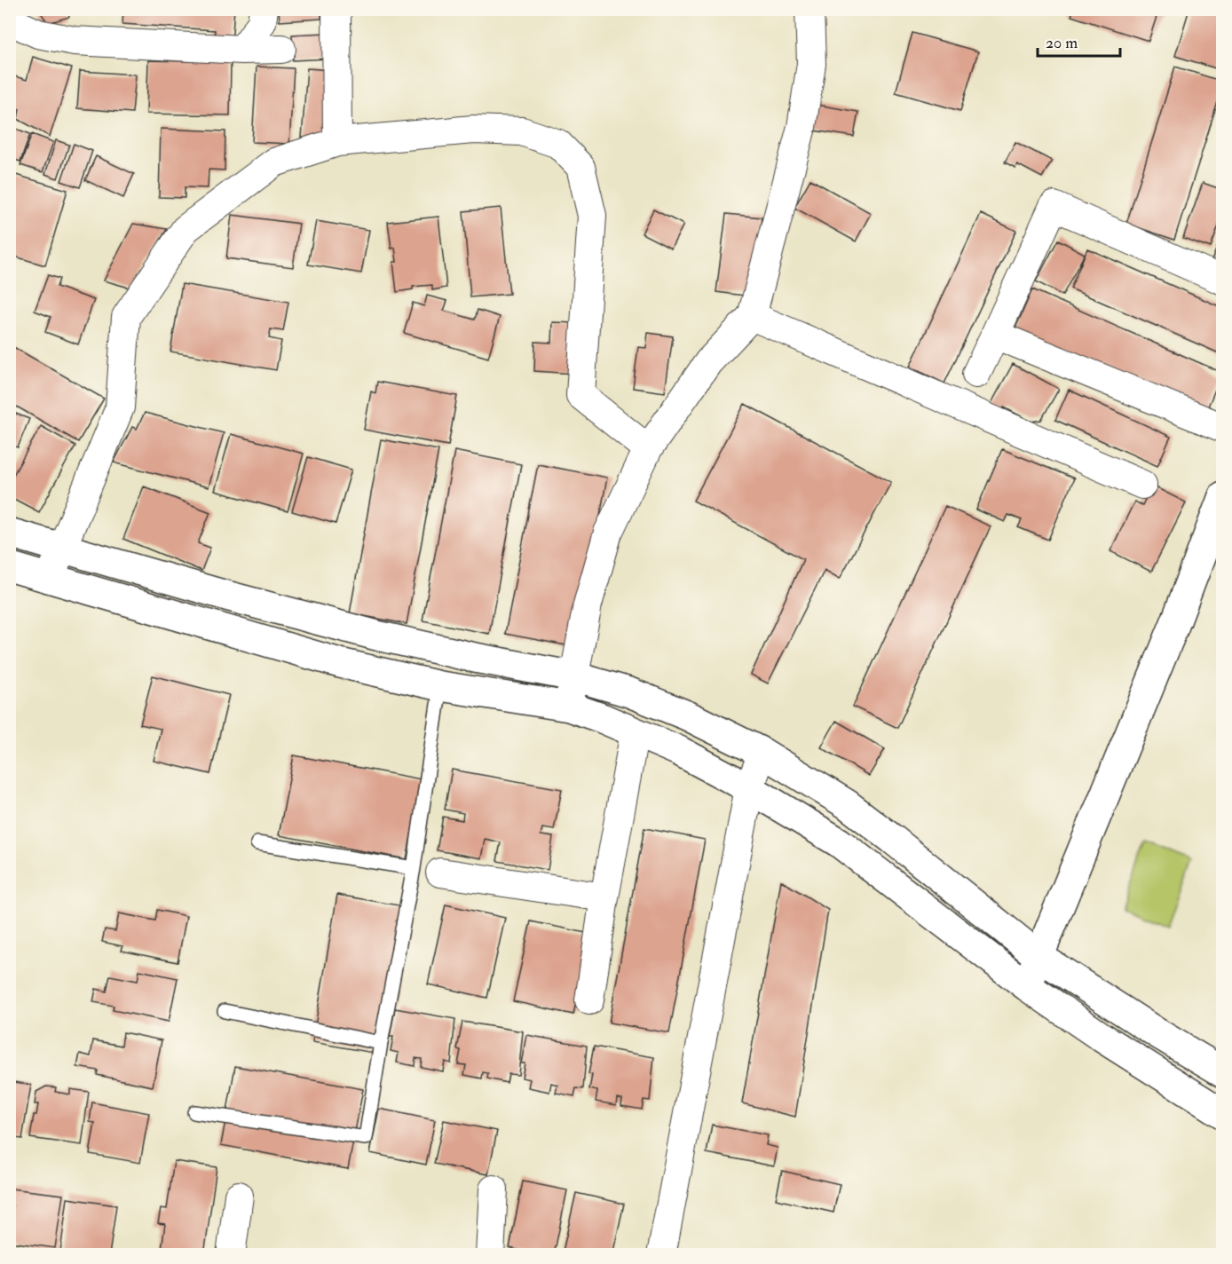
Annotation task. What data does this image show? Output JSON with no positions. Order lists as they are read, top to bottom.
{
  "scale_bar": "20 m"
}
